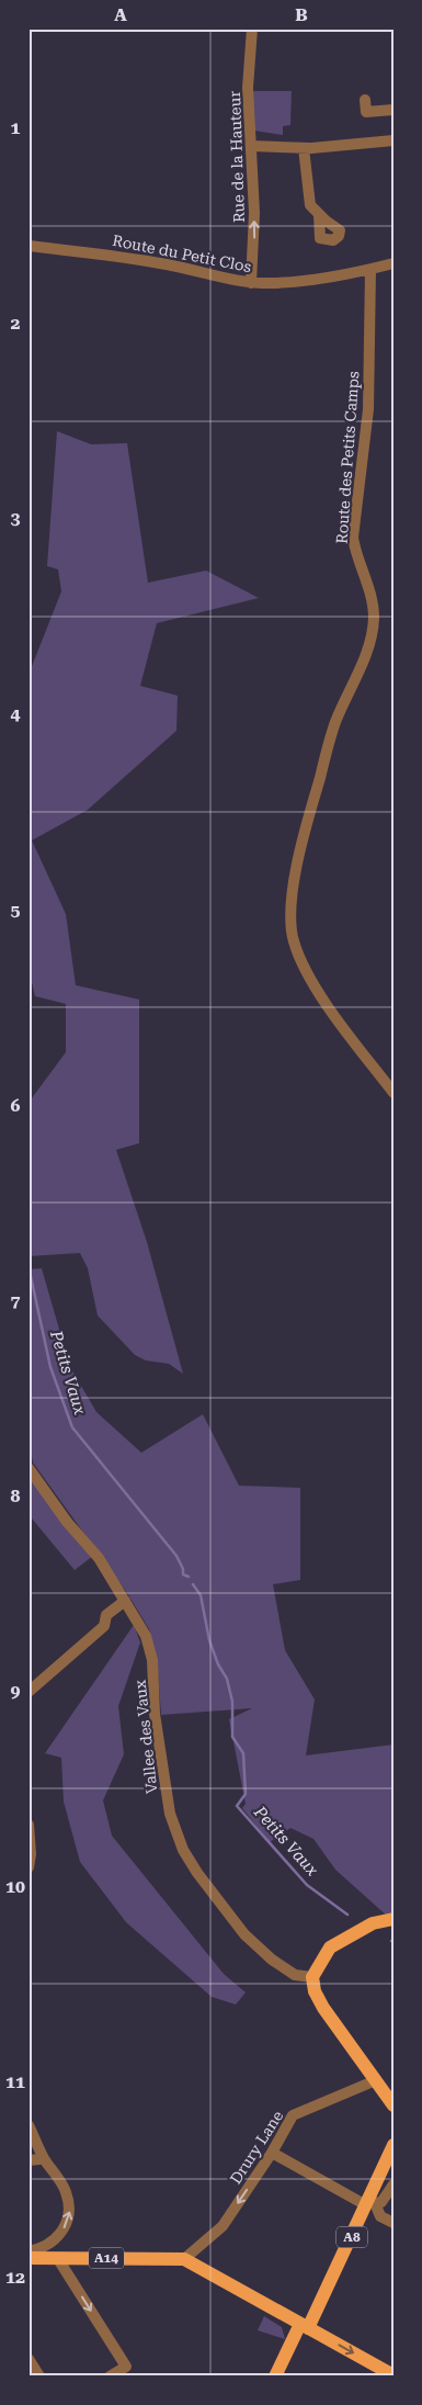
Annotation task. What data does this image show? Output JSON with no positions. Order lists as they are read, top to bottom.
{
  "streets": {
    "main road": ["A8", "A14"],
    "street": [
      "Rue de la Hauteur",
      "Route du Petit Clos",
      "Route des Petits Camps",
      "Vallee des Vaux",
      "Drury Lane"
    ]
  },
  "crossings": [
    ["Rue de la Hauteur", "Route du Petit Clos"],
    ["Route du Petit Clos", "Route des Petits Camps"],
    ["Drury Lane", "A14"],
    ["A8", "A14"]
  ],
  "one_way": ["Drury Lane"],
  "water": ["Petits Vaux"],
  "grid": {
    "columns": ["A", "B"],
    "rows": [
      "1",
      "2",
      "3",
      "4",
      "5",
      "6",
      "7",
      "8",
      "9",
      "10",
      "11",
      "12"
    ]
  }
}
